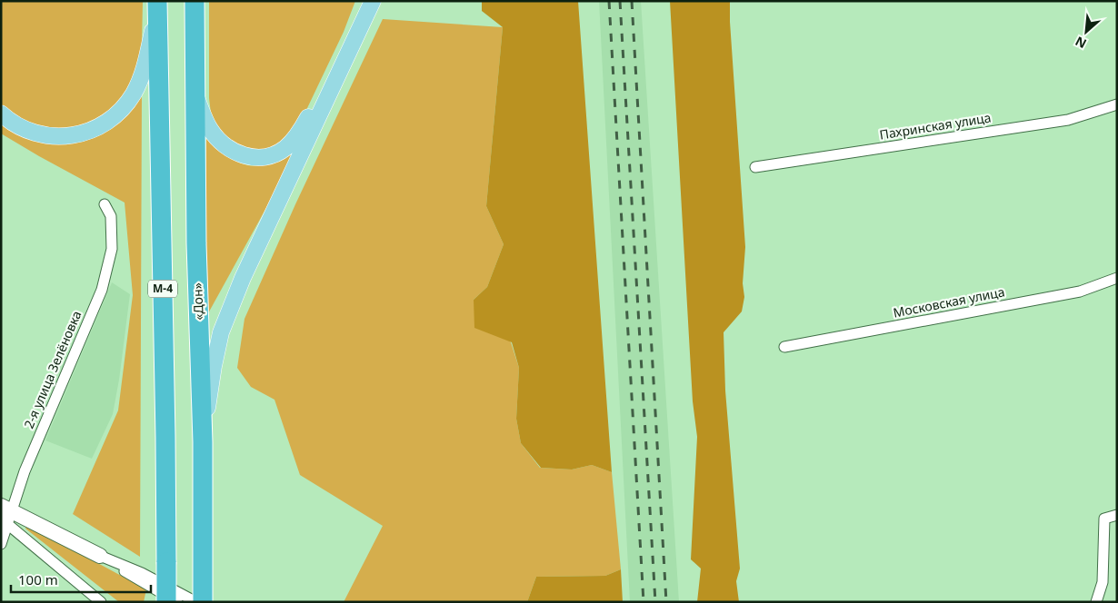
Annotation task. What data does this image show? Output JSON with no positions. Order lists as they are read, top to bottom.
{
  "streets": {
    "highway": ["М-4", "«Дон»"],
    "street": ["Пахринская улица", "Московская улица", "2-я улица Зелёновка"]
  },
  "scale_bar": "100 m",
  "north": "bottom left"
}
